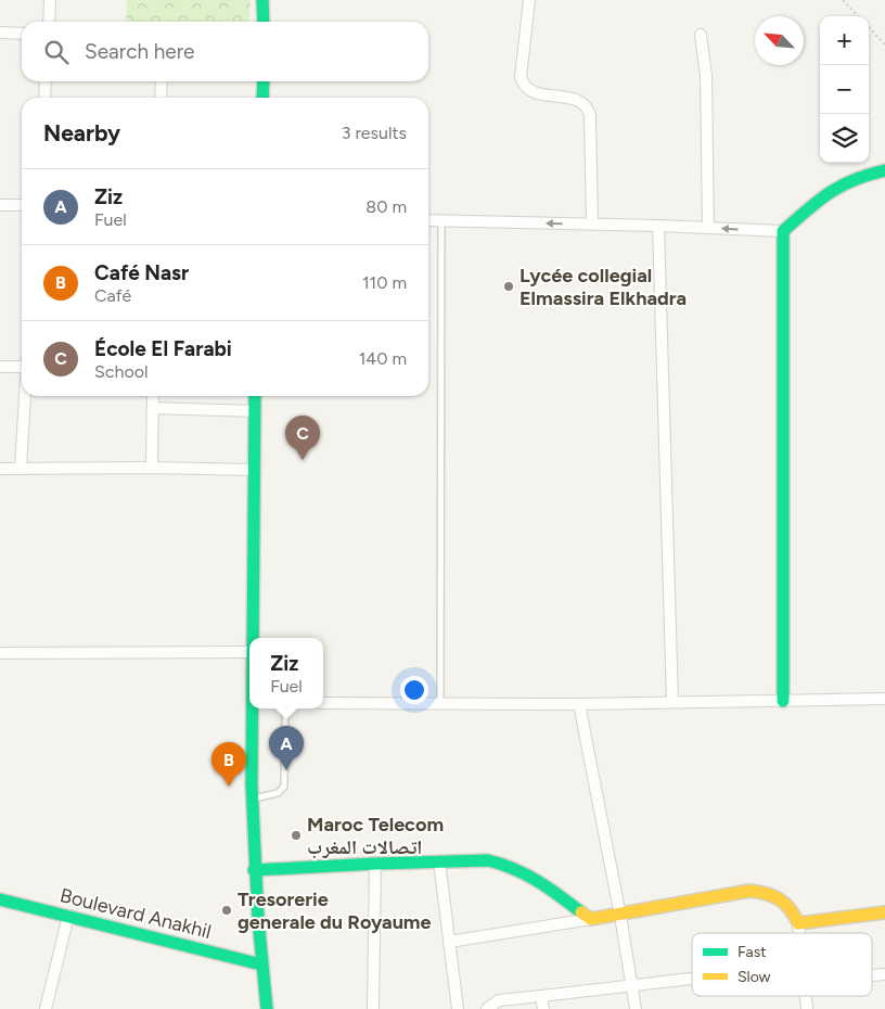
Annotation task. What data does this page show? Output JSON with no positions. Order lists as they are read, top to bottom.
{
  "streets": {
    "street": ["Boulevard Anakhil"]
  },
  "places": ["Lycée collegial Elmassira Elkhadra", "Maroc Telecom اتصالات المغرب", "Tresorerie generale du Royaume"],
  "legend": ["Fast", "Slow"],
  "north": "top left",
  "page": {
    "map_buttons": ["+", "−"],
    "search": "Search here",
    "heading": ["Nearby", "3 results"],
    "list": [
      {
        "mark": "A",
        "name": "Ziz",
        "note": "Fuel",
        "value": "80 m"
      },
      {
        "mark": "B",
        "name": "Café Nasr",
        "note": "Café",
        "value": "110 m"
      },
      {
        "mark": "C",
        "name": "École El Farabi",
        "note": "School",
        "value": "140 m"
      }
    ],
    "pins": ["C", "A", "B"],
    "popup": ["Ziz", "Fuel"]
  }
}
